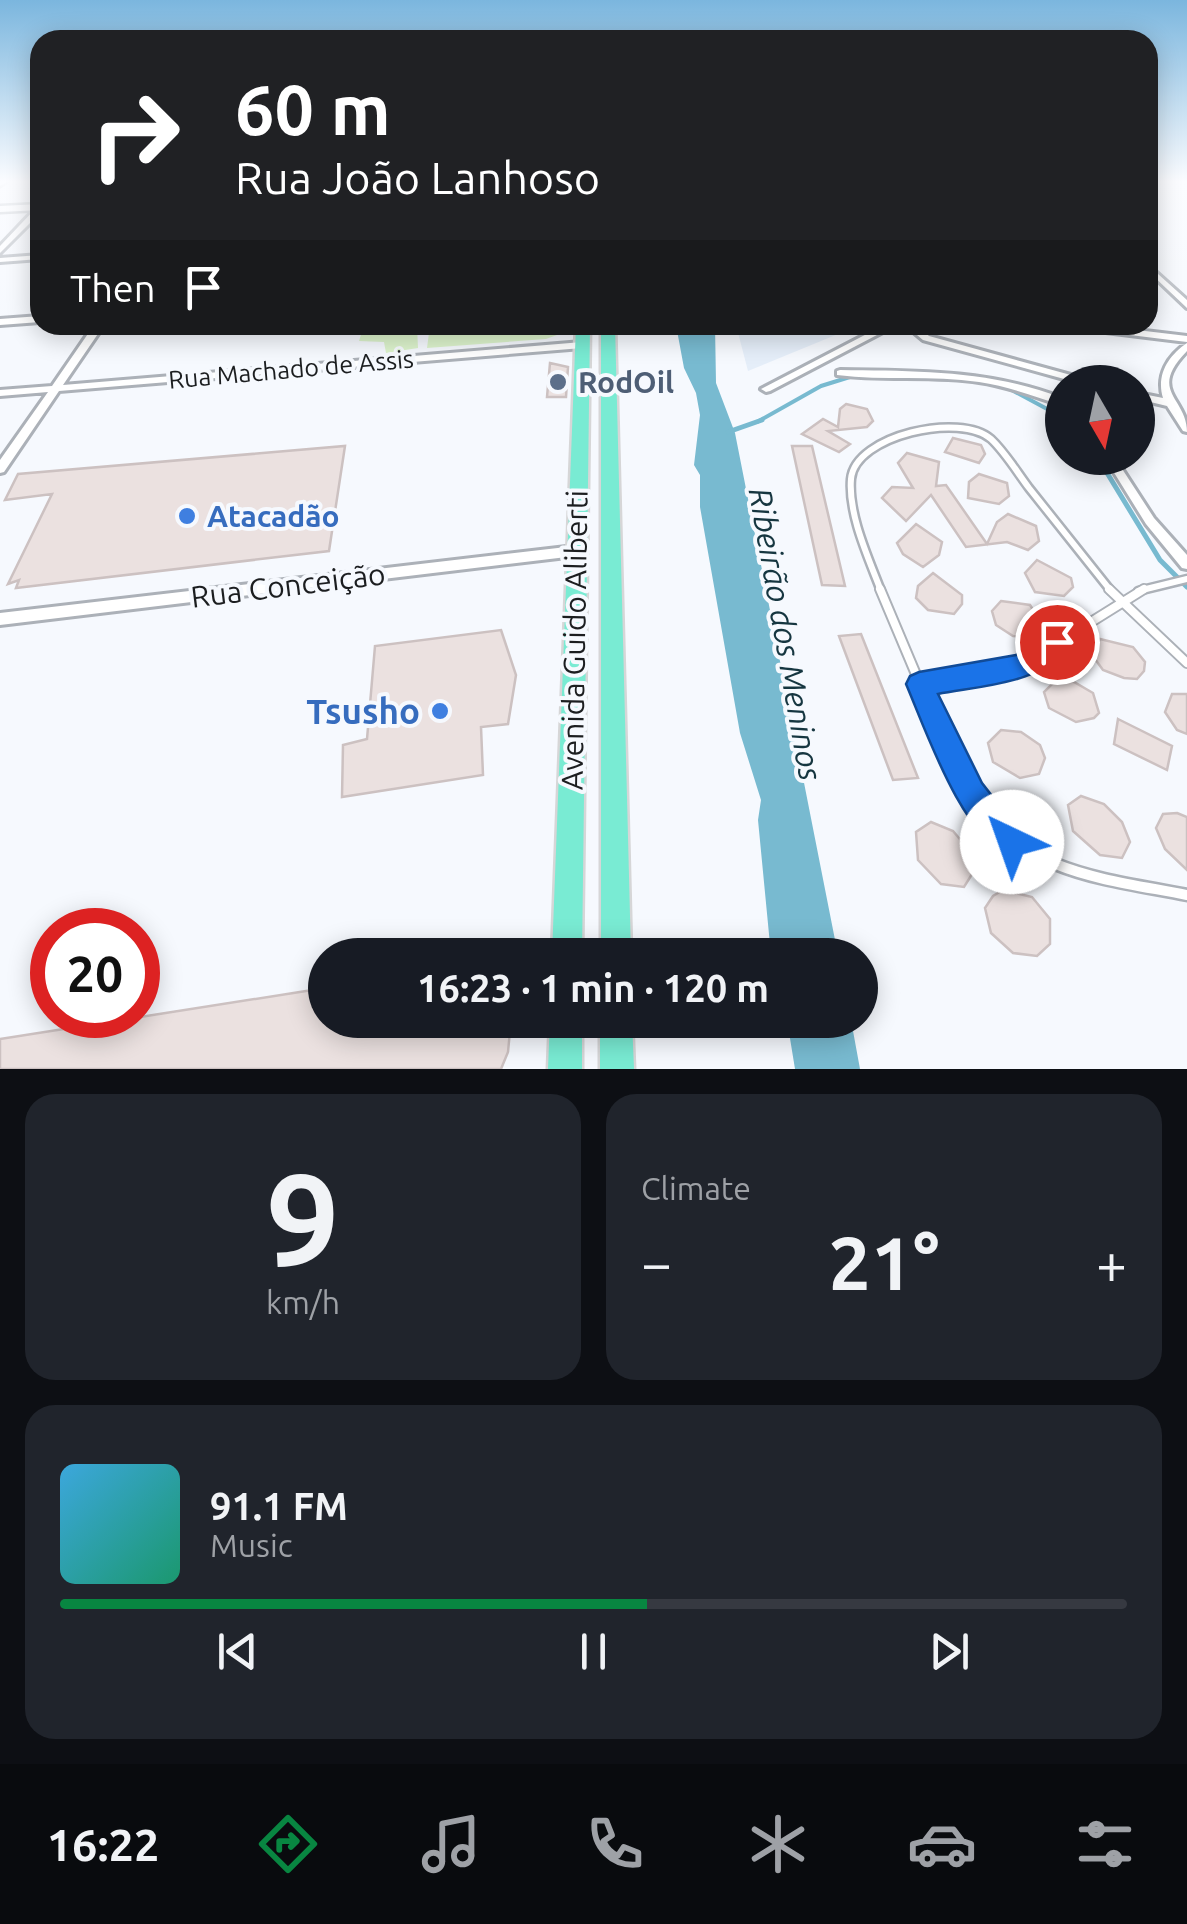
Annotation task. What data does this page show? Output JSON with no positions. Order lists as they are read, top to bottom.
{
  "streets": {
    "main road": ["Avenida Guido Aliberti"],
    "street": ["Rua Machado de Assis", "Rua Conceição"]
  },
  "crossings": [
    ["Rua Machado de Assis", "Avenida Guido Aliberti"],
    ["Rua Conceição", "Avenida Guido Aliberti"]
  ],
  "water": ["Ribeirão dos Meninos"],
  "places": ["RodOil", "Atacadão", "Tsusho"],
  "north": "bottom",
  "page": {
    "turn": ["60 m", "Rua João Lanhoso"],
    "then": "Then",
    "limit": "20",
    "trip": "16:23 · 1 min · 120 m",
    "tile": [
      ["9", "km/h"],
      "Climate"
    ],
    "heat": ["−", "21°", "+"],
    "song": ["91.1 FM", "Music"],
    "tabs": "16:22"
  }
}
